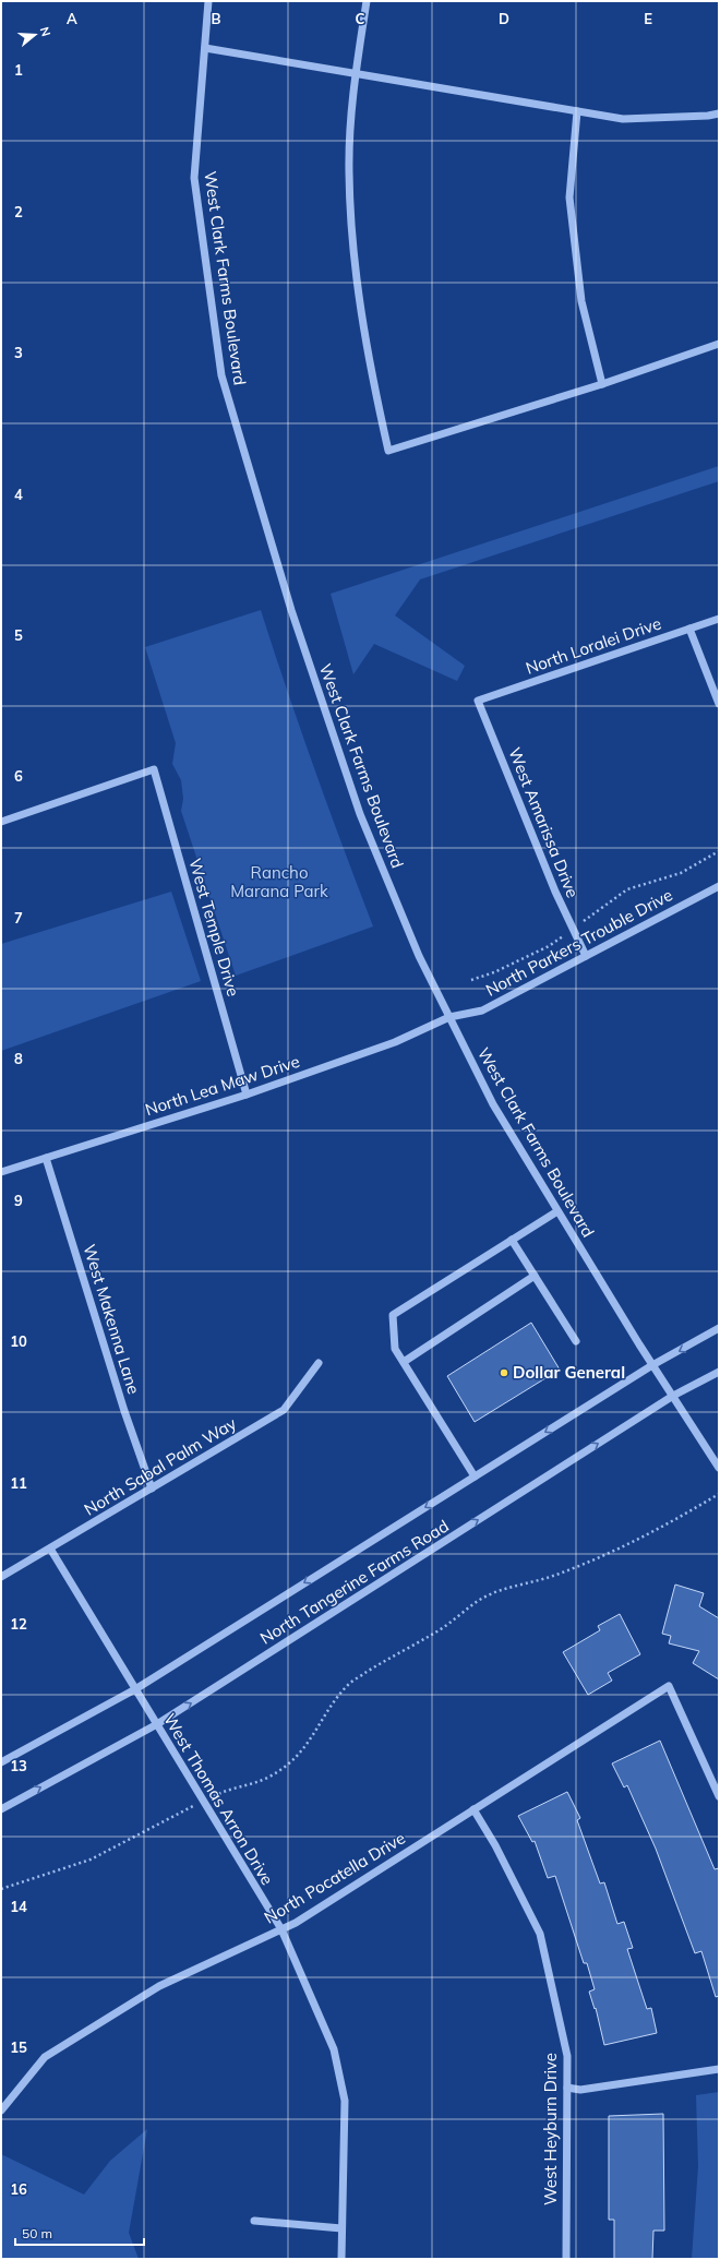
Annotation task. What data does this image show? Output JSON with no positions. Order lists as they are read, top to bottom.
{
  "streets": {
    "street": [
      "West Clark Farms Boulevard",
      "North Loralei Drive",
      "West Amarissa Drive",
      "West Temple Drive",
      "North Parkers Trouble Drive",
      "North Lea Maw Drive",
      "West Makenna Lane",
      "North Sabal Palm Way",
      "North Tangerine Farms Road",
      "West Thomas Arron Drive",
      "North Pocatella Drive",
      "West Heyburn Drive"
    ]
  },
  "crossings": [
    ["West Clark Farms Boulevard", "North Parkers Trouble Drive"],
    ["West Clark Farms Boulevard", "North Lea Maw Drive"],
    ["West Clark Farms Boulevard", "North Tangerine Farms Road"],
    ["North Loralei Drive", "West Amarissa Drive"],
    ["West Amarissa Drive", "North Parkers Trouble Drive"],
    ["West Temple Drive", "North Lea Maw Drive"],
    ["North Parkers Trouble Drive", "North Lea Maw Drive"],
    ["North Lea Maw Drive", "West Makenna Lane"],
    ["West Makenna Lane", "North Sabal Palm Way"],
    ["North Sabal Palm Way", "West Thomas Arron Drive"],
    ["North Tangerine Farms Road", "West Thomas Arron Drive"],
    ["West Thomas Arron Drive", "North Pocatella Drive"],
    ["North Pocatella Drive", "West Heyburn Drive"]
  ],
  "parks": ["Rancho Marana Park"],
  "places": ["Dollar General"],
  "scale_bar": "50 m",
  "north": "right",
  "grid": {
    "columns": [
      "A",
      "B",
      "C",
      "D",
      "E"
    ],
    "rows": [
      "1",
      "2",
      "3",
      "4",
      "5",
      "6",
      "7",
      "8",
      "9",
      "10",
      "11",
      "12",
      "13",
      "14",
      "15",
      "16"
    ]
  }
}
